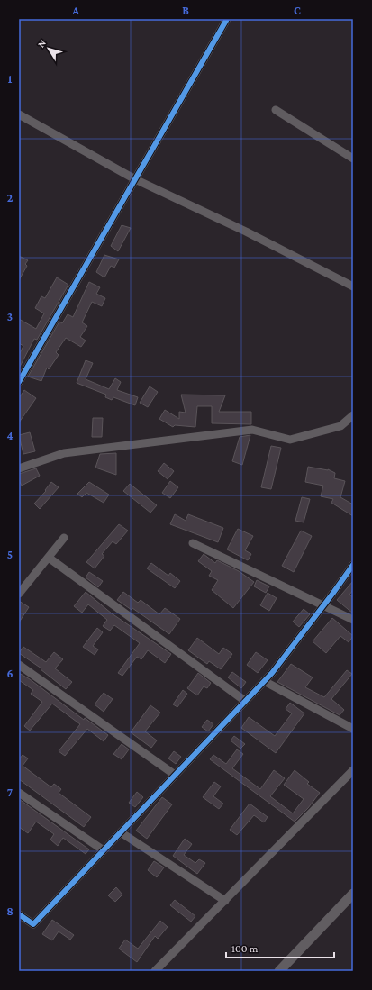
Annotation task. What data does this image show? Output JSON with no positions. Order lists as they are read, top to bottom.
{
  "scale_bar": "100 m",
  "north": "top left",
  "grid": {
    "columns": ["A", "B", "C"],
    "rows": [
      "1",
      "2",
      "3",
      "4",
      "5",
      "6",
      "7",
      "8"
    ]
  }
}
